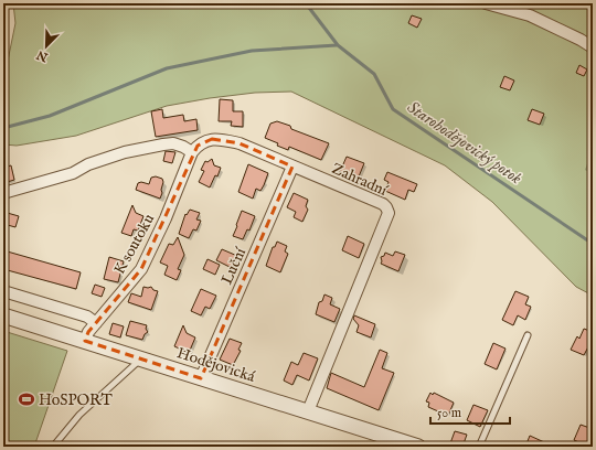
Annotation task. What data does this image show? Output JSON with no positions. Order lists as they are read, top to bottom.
{
  "streets": {
    "street": [
      "Zahradní",
      "K soutoku",
      "Luční",
      "Hodějovická"
    ]
  },
  "crossings": [
    ["Zahradní", "K soutoku"],
    ["Zahradní", "Luční"],
    ["Zahradní", "Hodějovická"],
    ["K soutoku", "Hodějovická"],
    ["Luční", "Hodějovická"]
  ],
  "water": ["Starohodějovický potok"],
  "places": {
    "sports": ["HoSPORT"]
  },
  "scale_bar": "50 m",
  "north": "bottom left"
}
